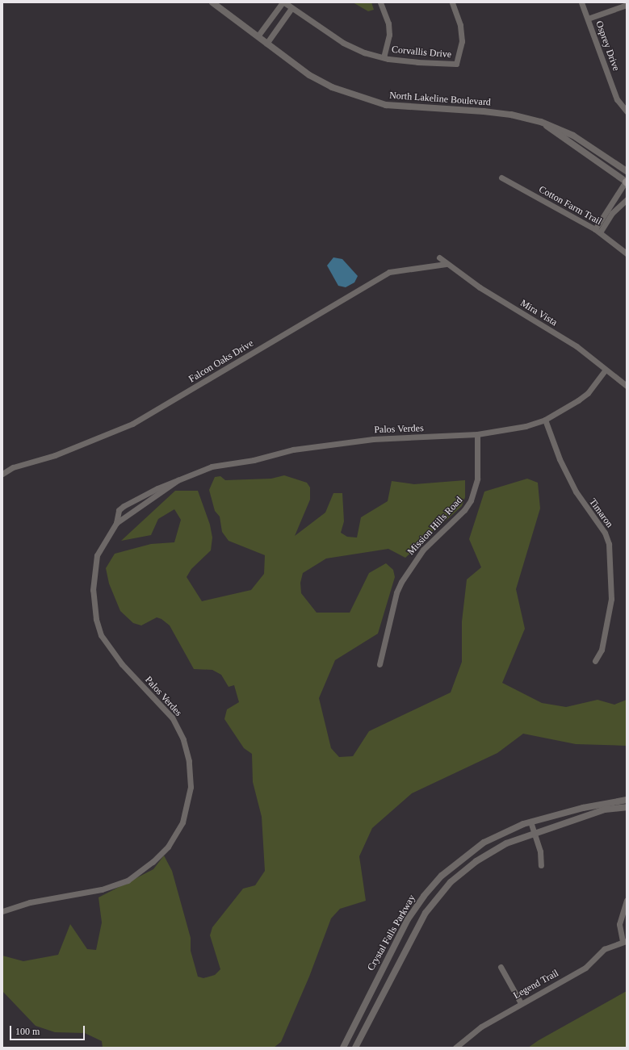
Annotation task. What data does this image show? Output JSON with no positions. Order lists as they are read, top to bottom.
{
  "streets": {
    "street": [
      "Osprey Drive",
      "Corvallis Drive",
      "North Lakeline Boulevard",
      "Cotton Farm Trail",
      "Mira Vista",
      "Falcon Oaks Drive",
      "Palos Verdes",
      "Timaron",
      "Mission Hills Road",
      "Crystal Falls Parkway",
      "Legend Trail"
    ]
  },
  "crossings": [
    ["Mira Vista", "Falcon Oaks Drive"],
    ["Mira Vista", "Palos Verdes"],
    ["Palos Verdes", "Timaron"],
    ["Palos Verdes", "Mission Hills Road"]
  ],
  "scale_bar": "100 m"
}
